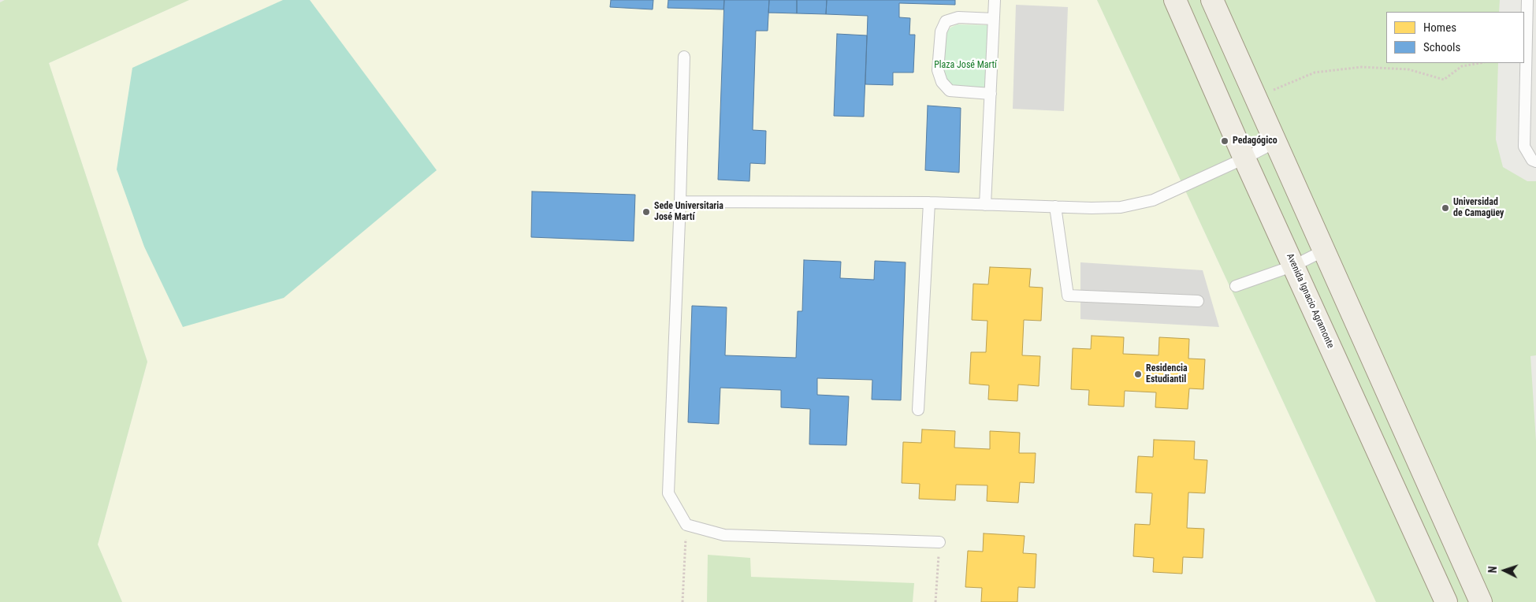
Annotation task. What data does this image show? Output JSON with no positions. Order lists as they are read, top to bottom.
{
  "streets": {
    "main road": ["Avenida Ignacio Agramonte"]
  },
  "parks": ["Plaza José Martí"],
  "places": [
    "Pedagógico",
    "Universidad de Camagüey",
    "Sede Universitaria José Martí",
    "Residencia Estudiantil"
  ],
  "legend": ["Homes", "Schools"],
  "north": "left"
}
